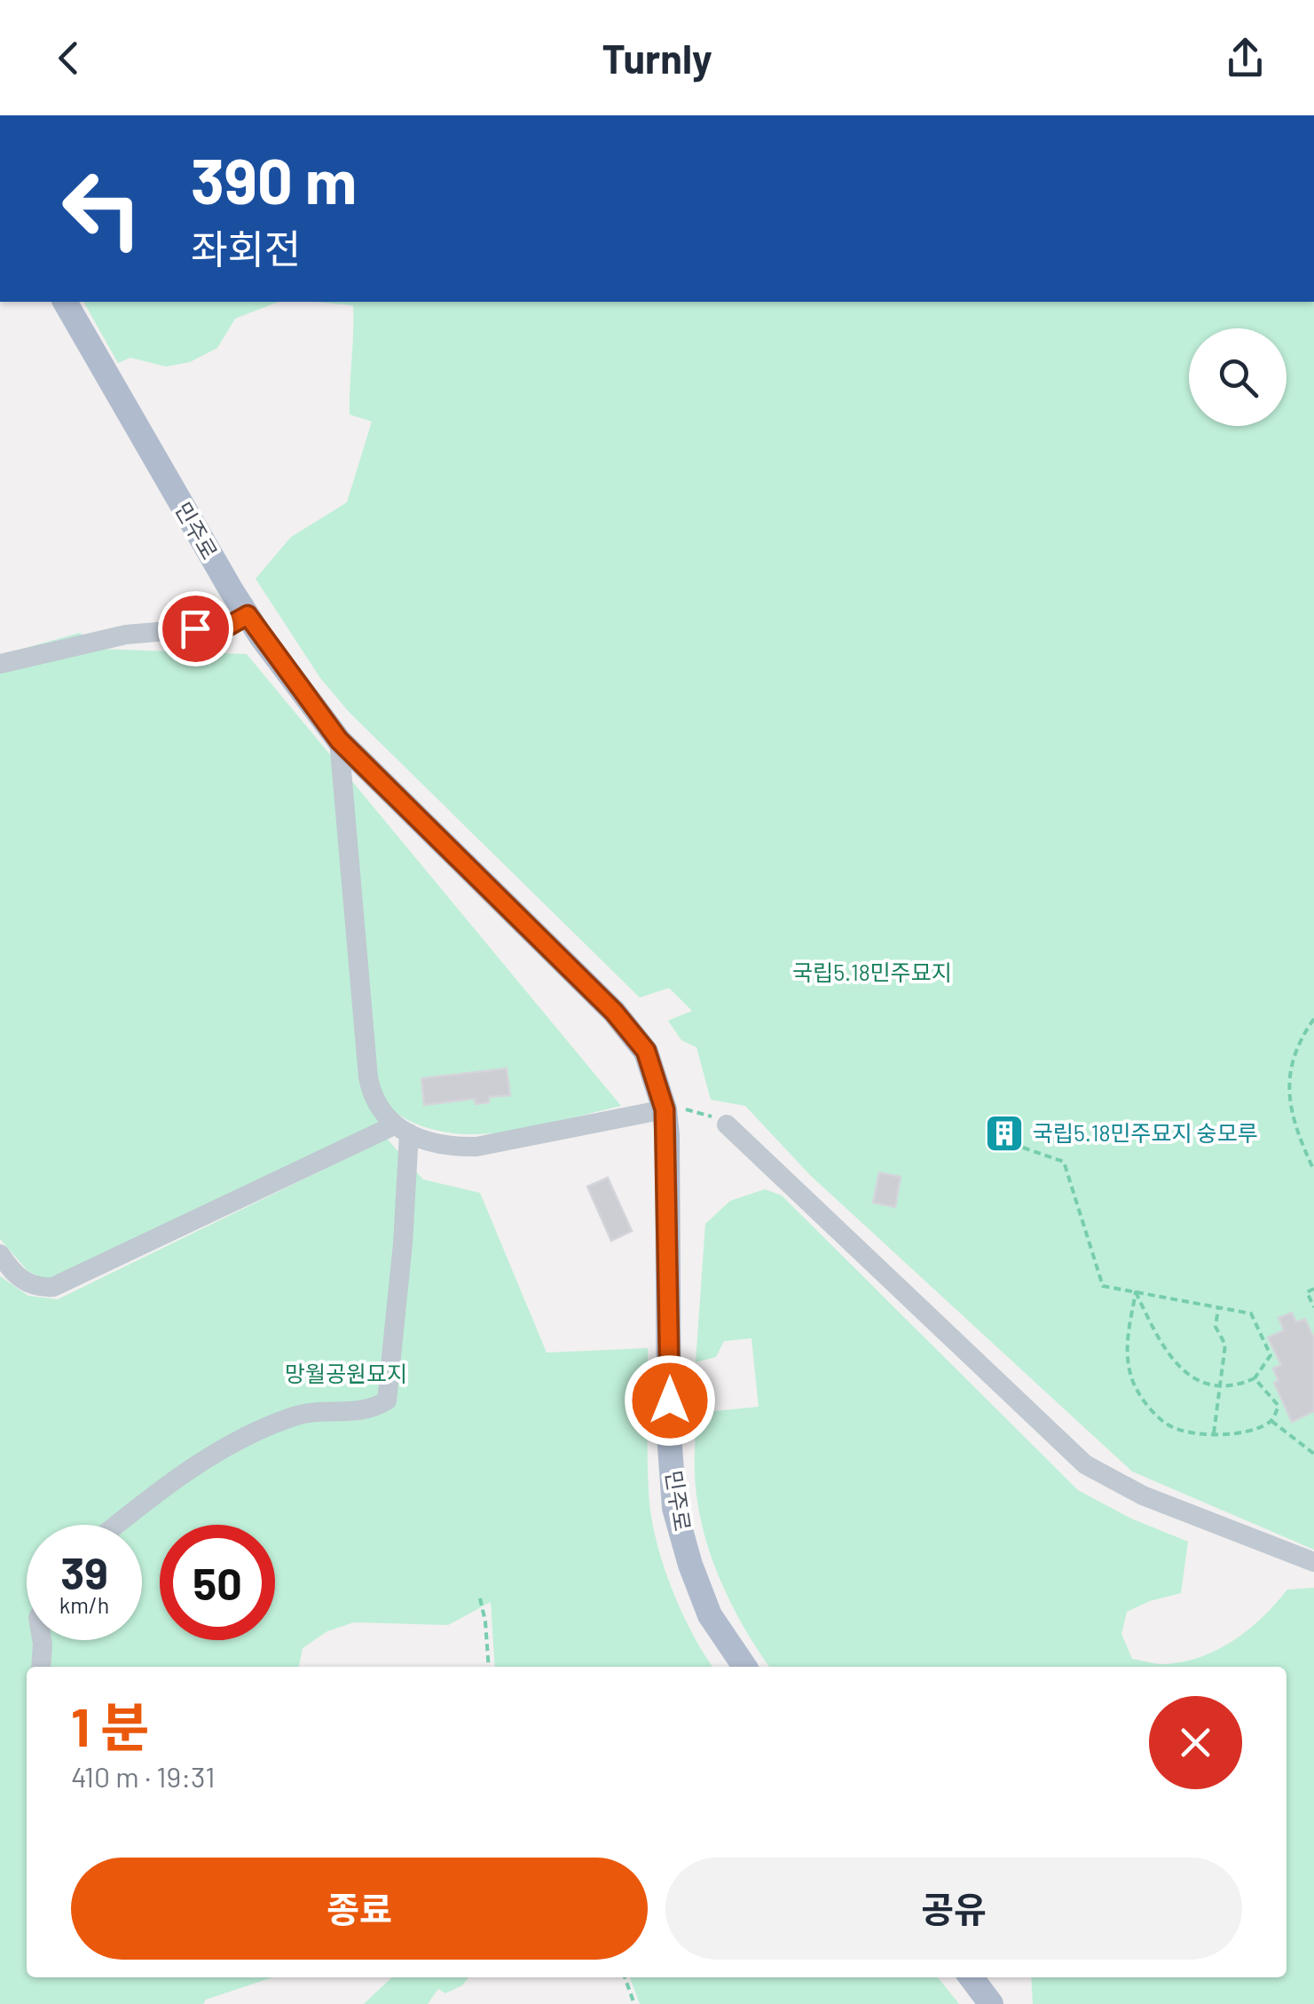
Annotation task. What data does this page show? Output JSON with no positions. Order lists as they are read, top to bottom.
{
  "streets": {
    "main road": ["민주로"]
  },
  "parks": ["국립5.18민주묘지", "망월공원묘지"],
  "places": {
    "building": ["국립5.18민주묘지 숭모루"]
  },
  "page": {
    "header": "Turnly",
    "turn": ["390 m", "좌회전"],
    "speed": "39 km/h",
    "limit": "50",
    "heading": ["1 분", "410 m · 19:31"],
    "buttons": ["종료", "공유"]
  }
}
